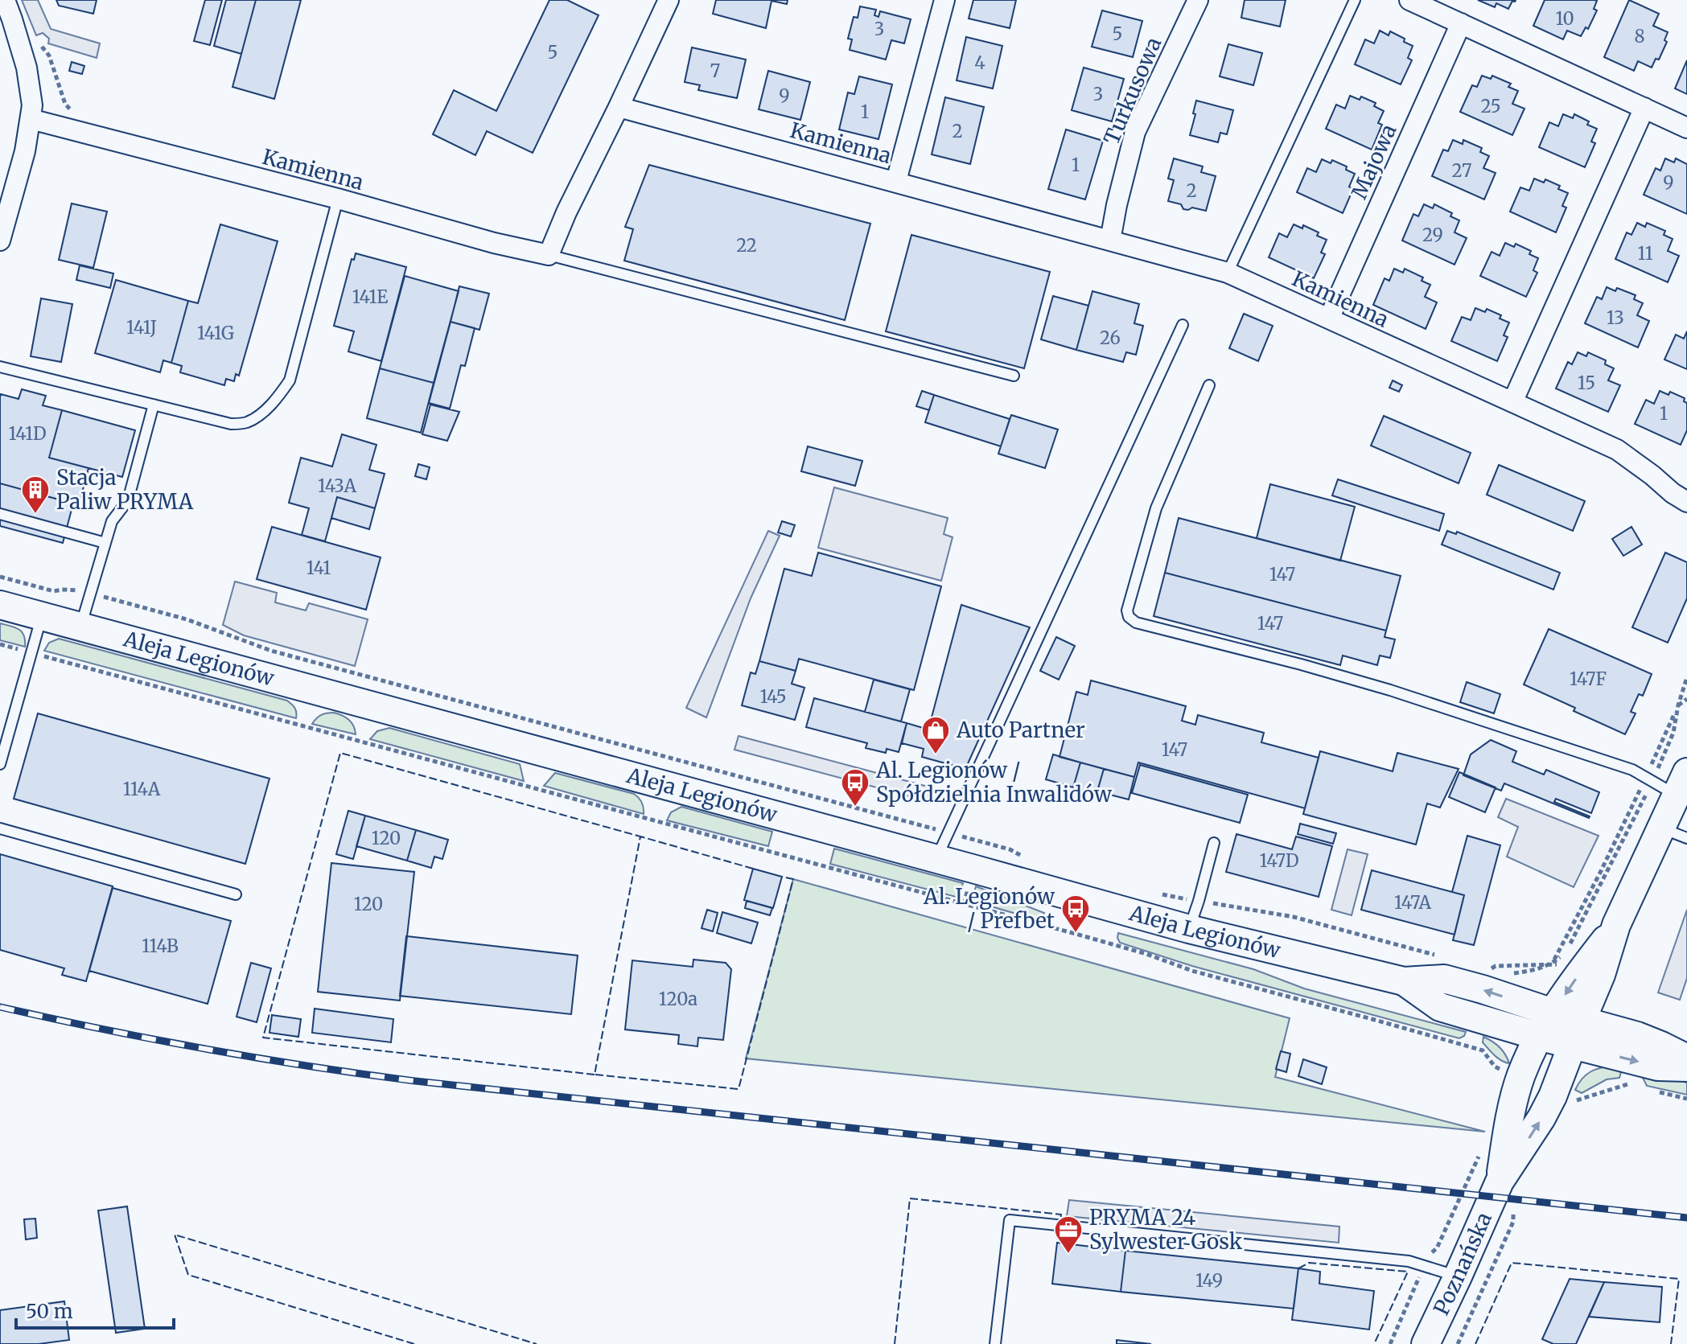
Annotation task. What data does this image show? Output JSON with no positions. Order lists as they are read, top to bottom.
{
  "streets": {
    "main road": ["Aleja Legionów", "Poznańska"],
    "street": ["Turkusowa", "Kamienna", "Majowa"]
  },
  "crossings": [
    ["Turkusowa", "Kamienna"],
    ["Kamienna", "Majowa"],
    ["Aleja Legionów", "Poznańska"]
  ],
  "places": {
    "building": ["Stacja Paliw PRYMA"],
    "shop": ["Auto Partner"],
    "bus stop": ["Al. Legionów / Spółdzielnia Inwalidów", "Al. Legionów / Prefbet"],
    "office": ["PRYMA 24 Sylwester Gosk"]
  },
  "house_numbers": [
    "10",
    "3",
    "5",
    "8",
    "5",
    "4",
    "7",
    "3",
    "9",
    "25",
    "1",
    "2",
    "1",
    "27",
    "9",
    "2",
    "29",
    "22",
    "11",
    "141E",
    "13",
    "141J",
    "141G",
    "26",
    "15",
    "1",
    "141D",
    "143A",
    "141",
    "147",
    "147",
    "147F",
    "145",
    "147",
    "114A",
    "120",
    "147D",
    "147A",
    "120",
    "114B",
    "120a",
    "149"
  ],
  "scale_bar": "50 m"
}
